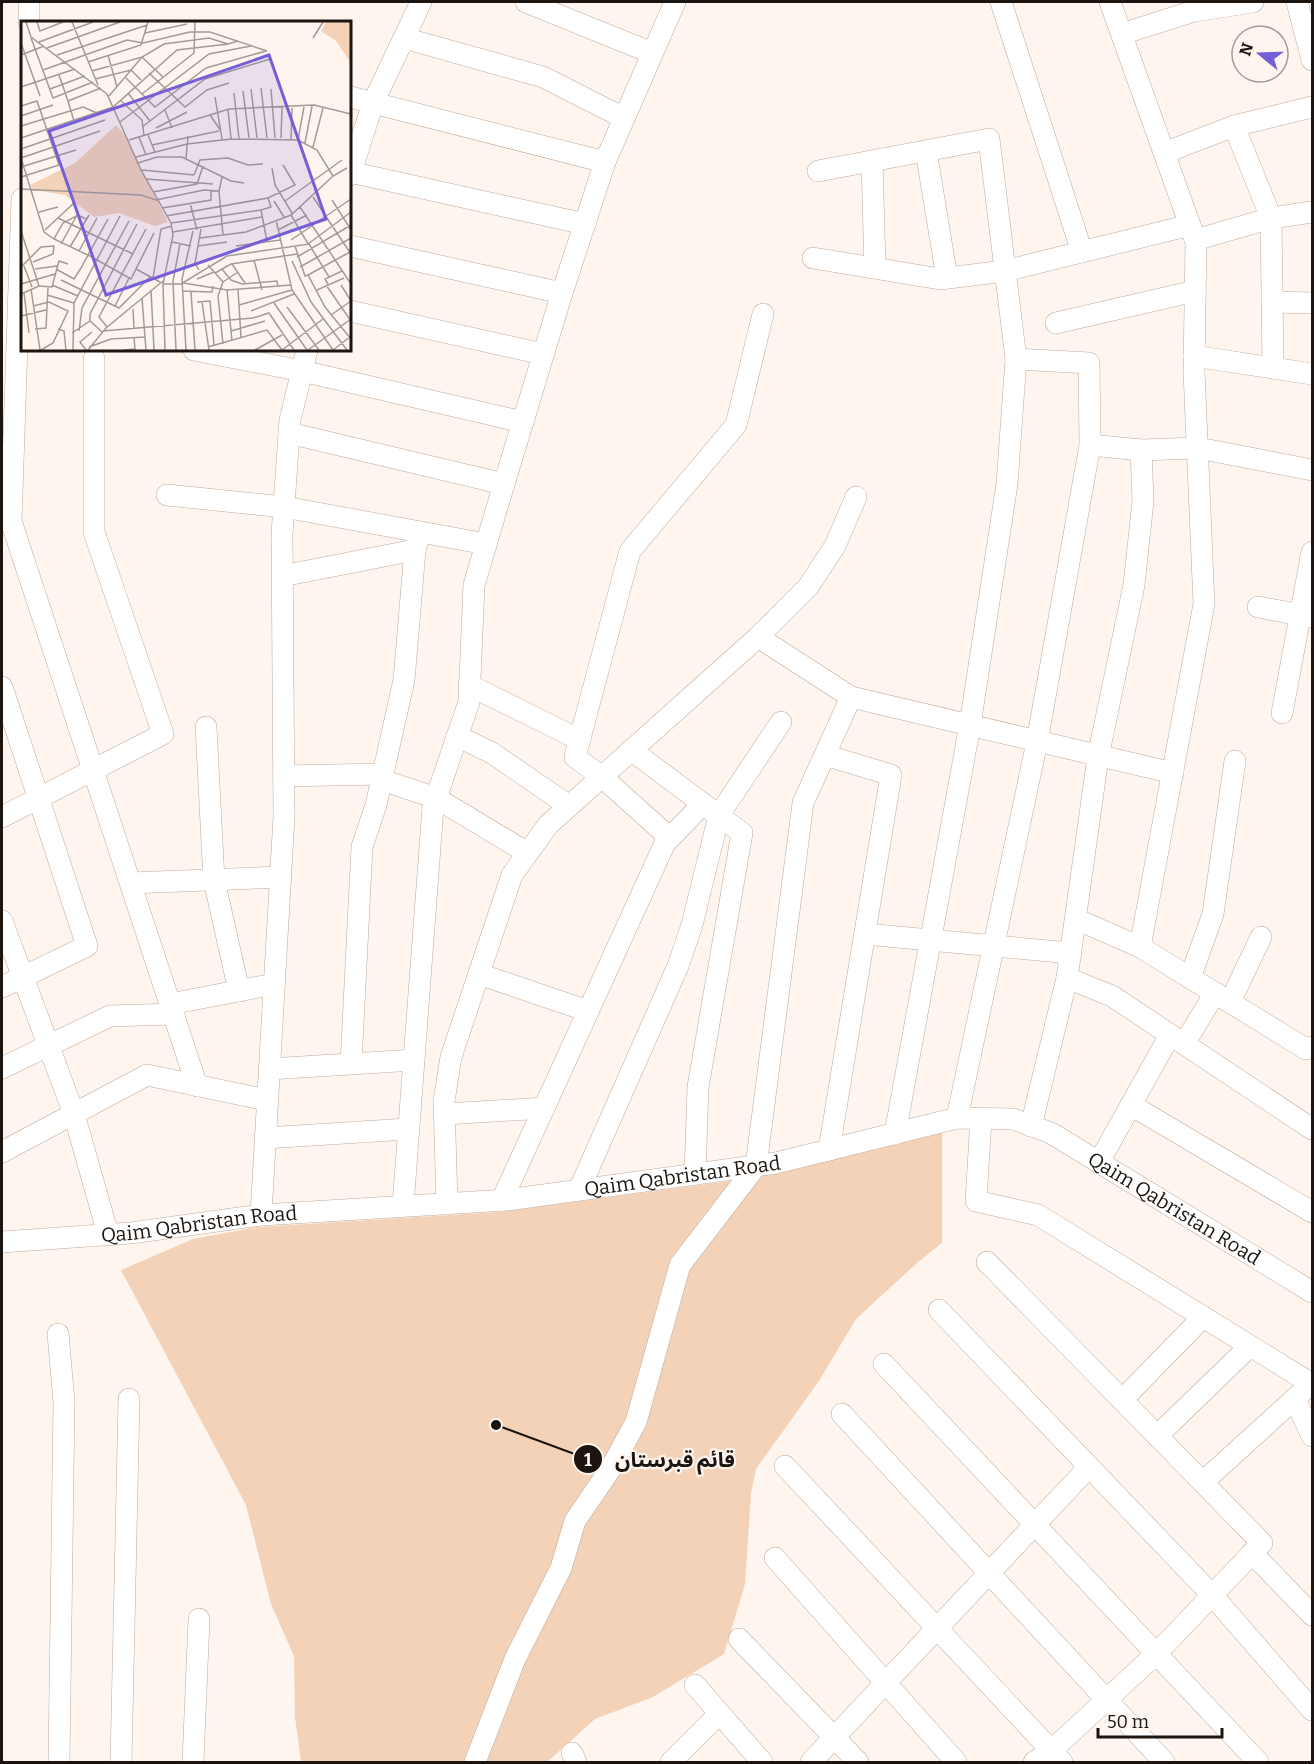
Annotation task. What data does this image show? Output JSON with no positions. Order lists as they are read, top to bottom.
{
  "streets": {
    "street": ["Qaim Qabristan Road"]
  },
  "places": ["قائم قبرستان"],
  "scale_bar": "50 m",
  "north": "left"
}
